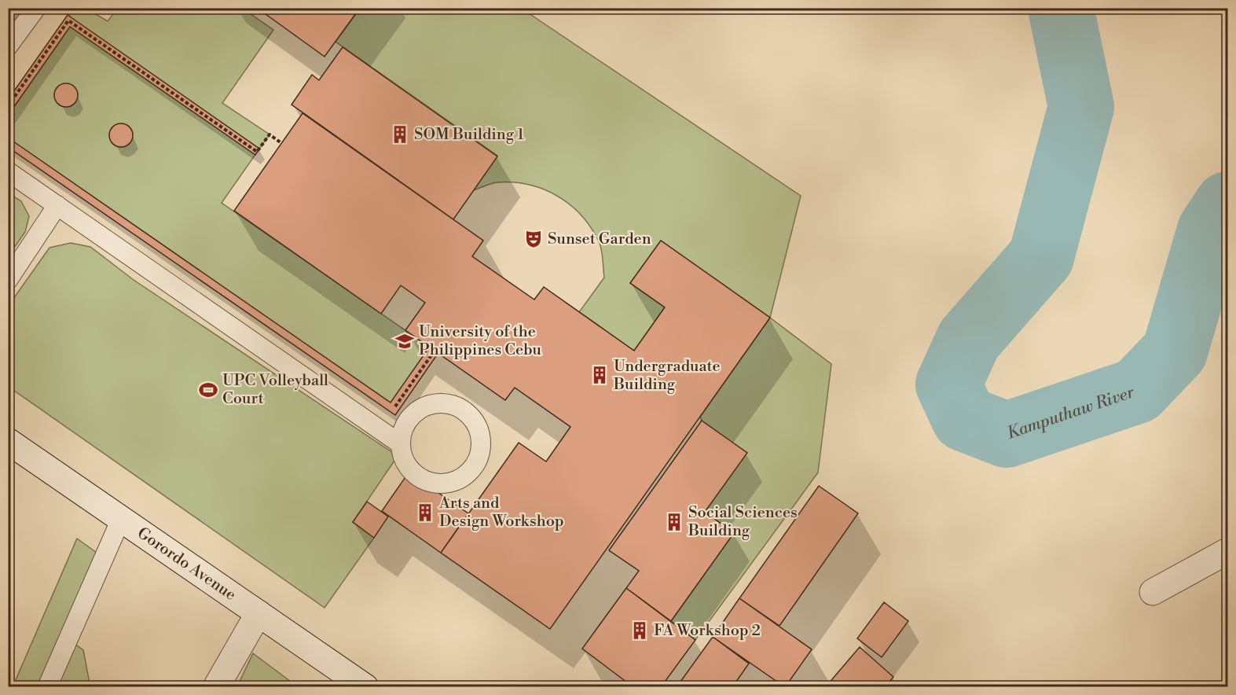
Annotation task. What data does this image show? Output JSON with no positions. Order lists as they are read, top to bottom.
{
  "streets": {
    "main road": ["Gorordo Avenue"]
  },
  "water": ["Kamputhaw River"],
  "places": {
    "building": [
      "SOM Building 1",
      "Undergraduate Building",
      "Arts and Design Workshop",
      "Social Sciences Building",
      "FA Workshop 2"
    ],
    "theatre": ["Sunset Garden"],
    "school or university": ["University of the Philippines Cebu"],
    "sports": ["UPC Volleyball Court"]
  }
}
